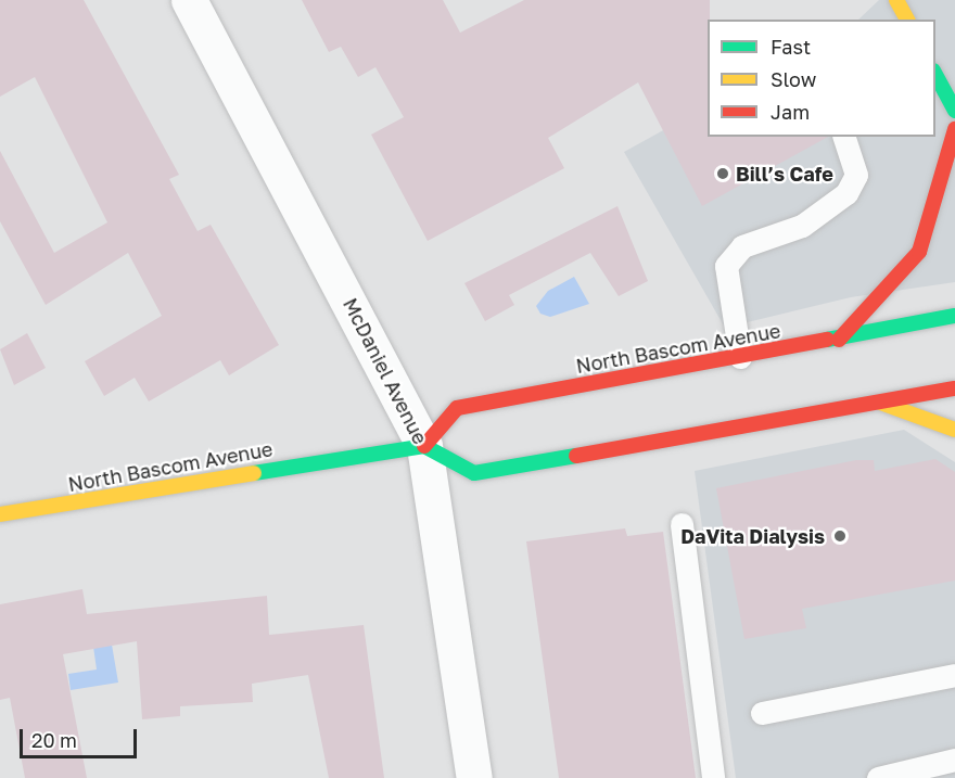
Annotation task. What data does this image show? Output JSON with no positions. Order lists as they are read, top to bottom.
{
  "streets": {
    "main road": ["North Bascom Avenue"],
    "street": ["McDaniel Avenue"]
  },
  "crossings": [
    ["North Bascom Avenue", "McDaniel Avenue"]
  ],
  "places": ["Bill’s Cafe", "DaVita Dialysis"],
  "legend": ["Fast", "Slow", "Jam"],
  "scale_bar": "20 m"
}
